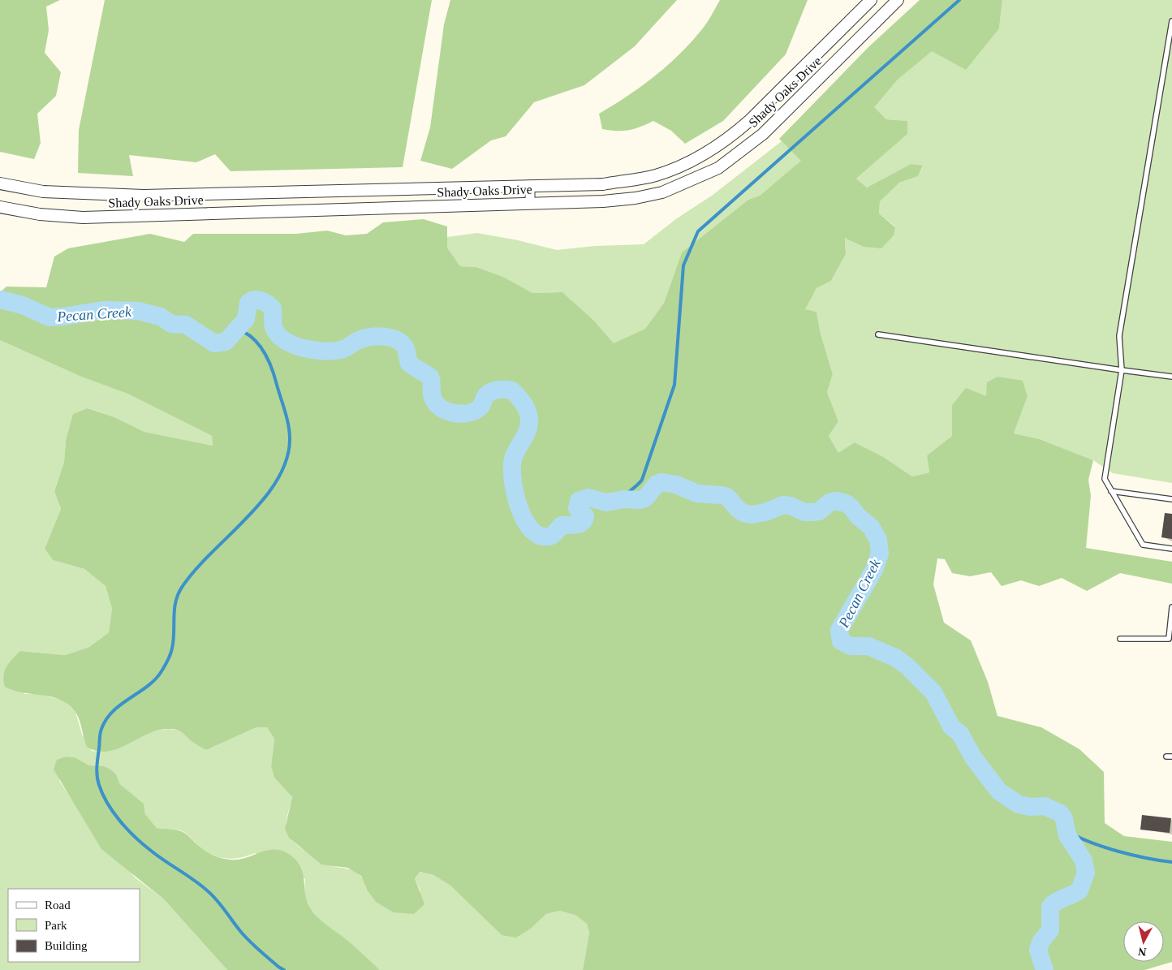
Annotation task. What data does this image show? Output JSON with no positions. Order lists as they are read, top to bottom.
{
  "streets": {
    "street": ["Shady Oaks Drive"]
  },
  "water": ["Pecan Creek"],
  "legend": ["Road", "Park", "Building"],
  "north": "bottom"
}
